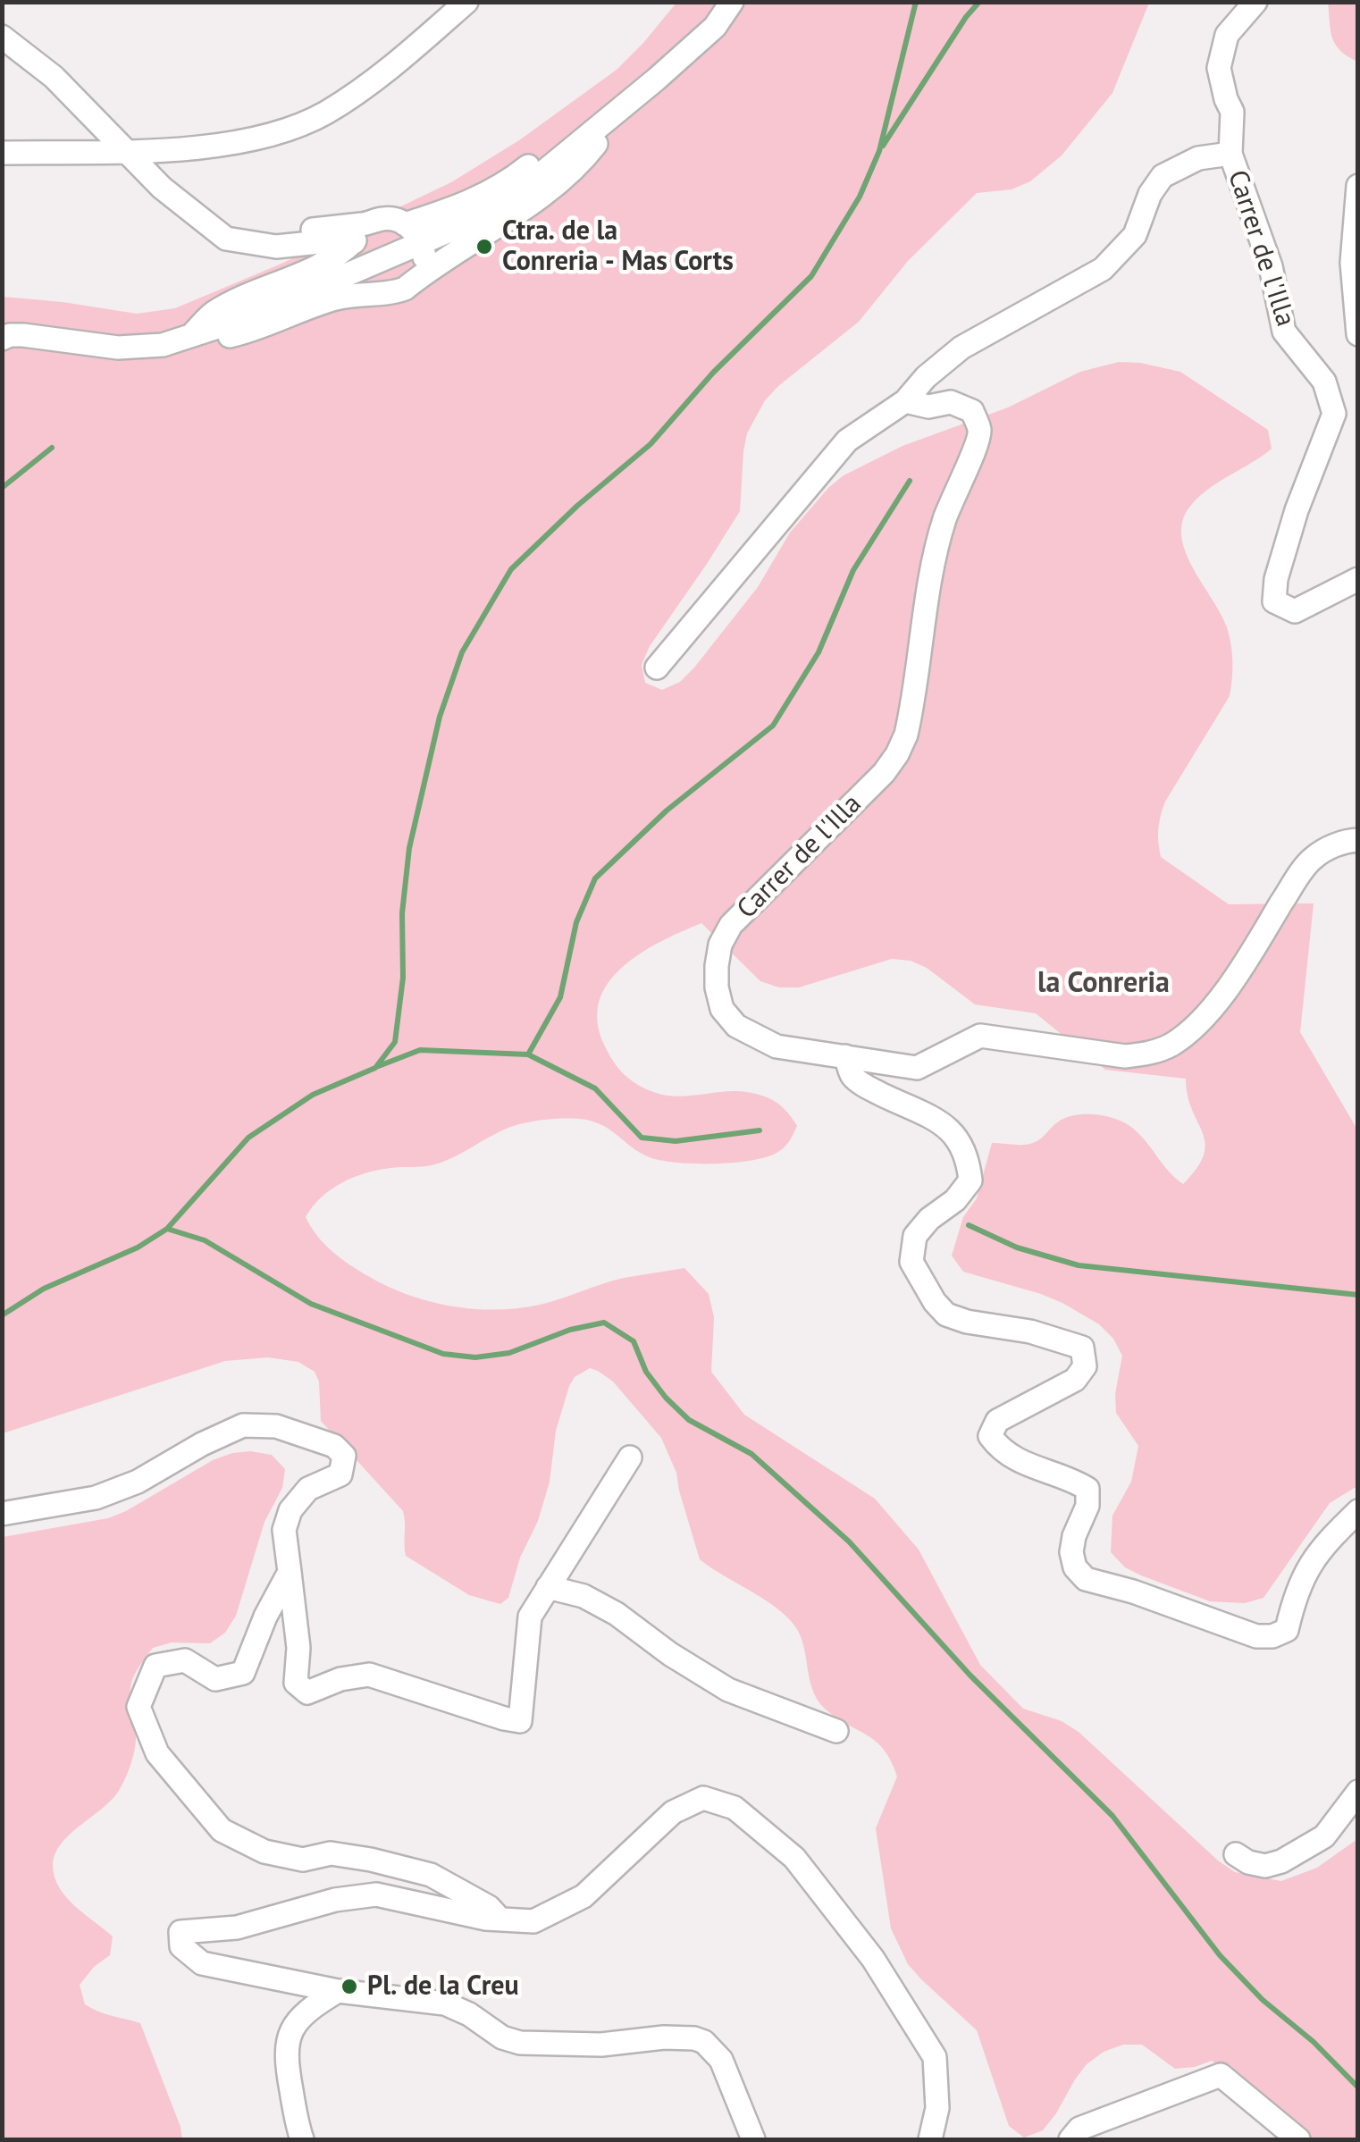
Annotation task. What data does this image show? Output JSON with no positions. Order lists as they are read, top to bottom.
{
  "streets": {
    "street": ["Carrer de l'Illa"]
  },
  "districts": ["la Conreria"],
  "places": ["Ctra. de la Conreria - Mas Corts", "Pl. de la Creu"]
}
